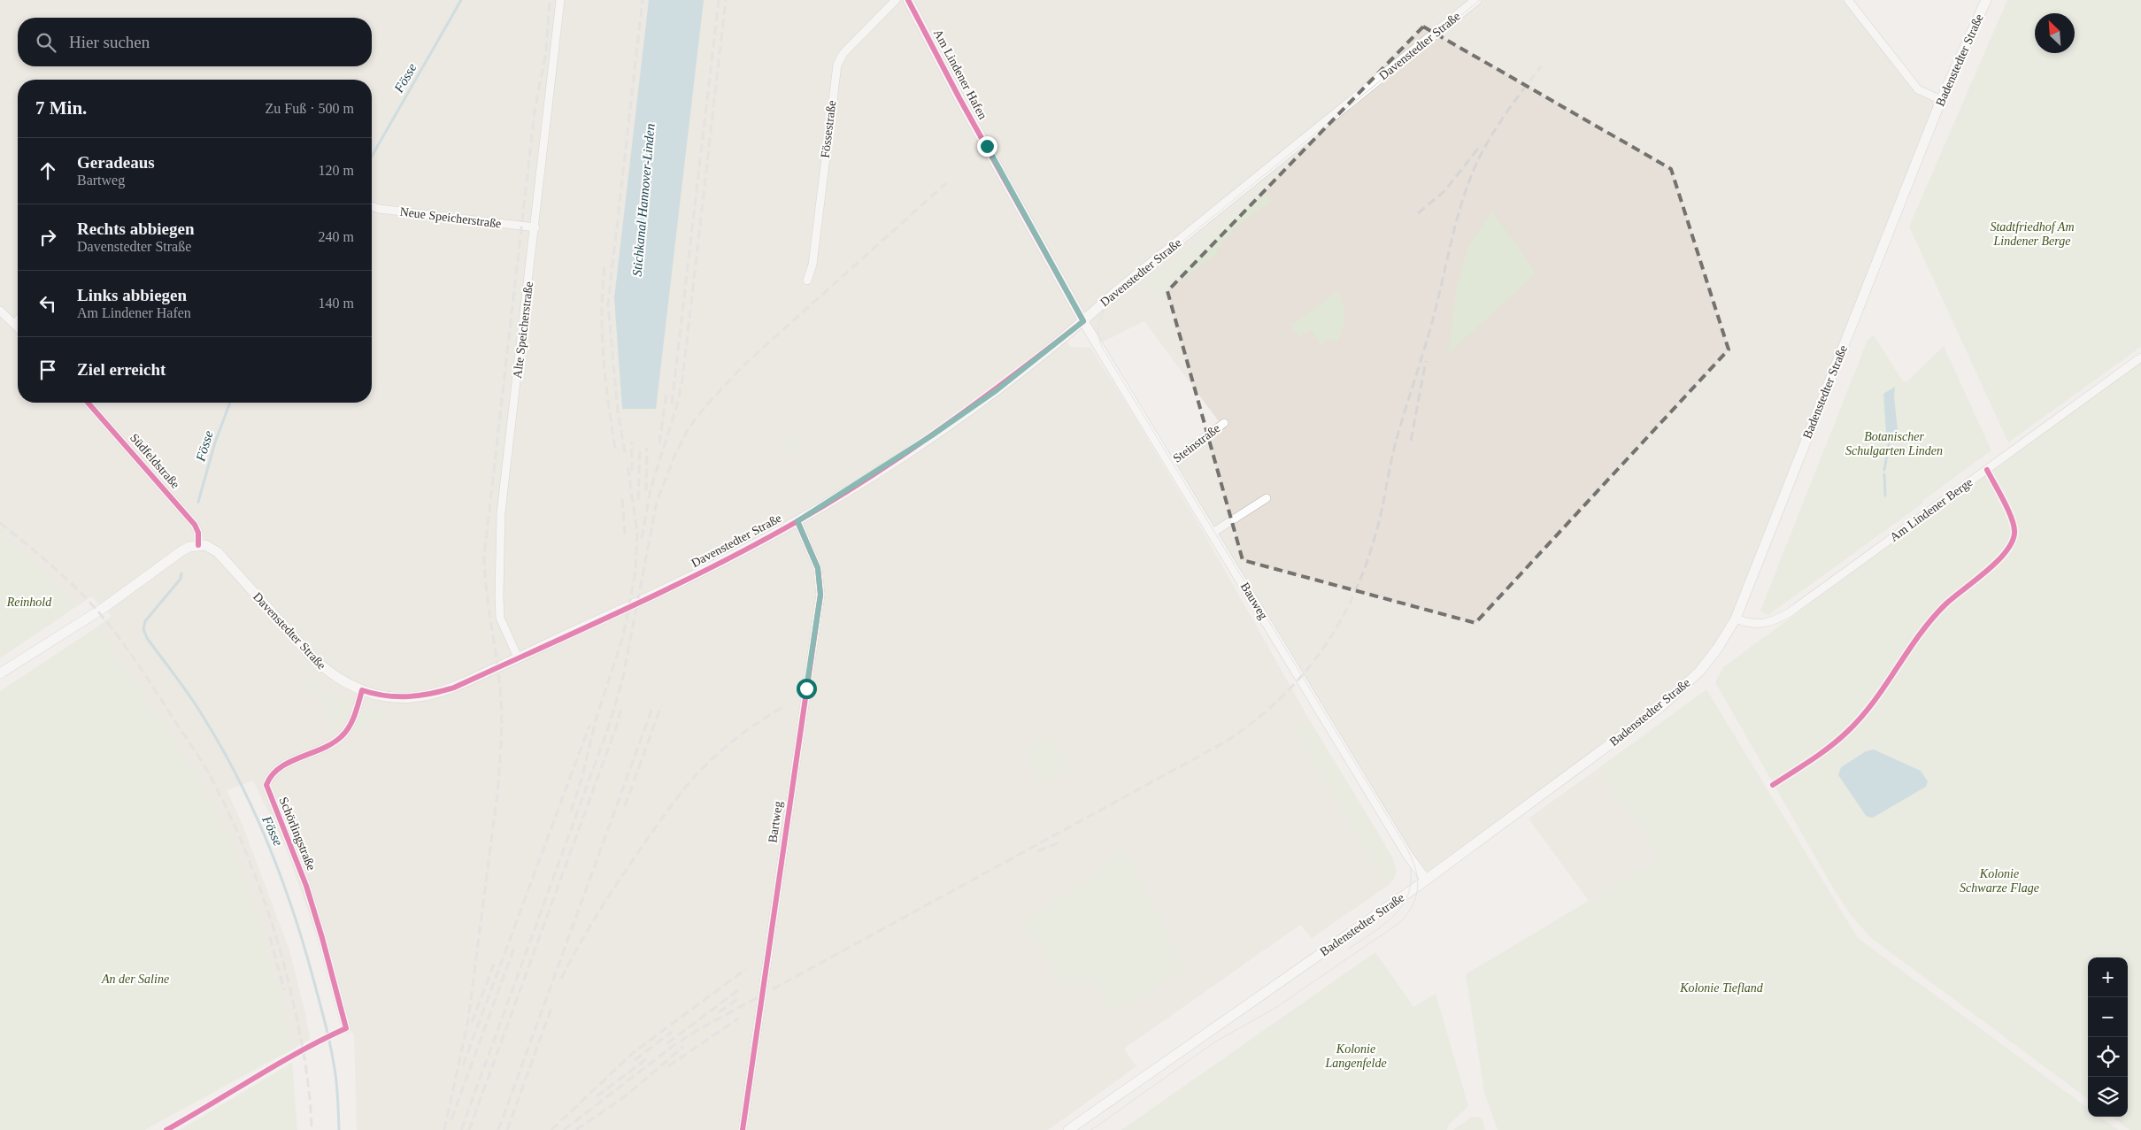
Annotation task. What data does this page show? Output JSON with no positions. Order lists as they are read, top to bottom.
{
  "streets": {
    "street": [
      "Davenstedter Straße",
      "Badenstedter Straße",
      "Am Lindener Hafen",
      "Fössestraße",
      "Neue Speicherstraße",
      "Alte Speicherstraße",
      "Steinstraße",
      "Südfeldstraße",
      "Am Lindener Berge",
      "Bauweg",
      "Bartweg",
      "Schörlingstraße"
    ]
  },
  "crossings": [
    ["Davenstedter Straße", "Am Lindener Hafen"],
    ["Davenstedter Straße", "Alte Speicherstraße"],
    ["Davenstedter Straße", "Südfeldstraße"],
    ["Davenstedter Straße", "Bauweg"],
    ["Davenstedter Straße", "Bartweg"],
    ["Davenstedter Straße", "Schörlingstraße"],
    ["Badenstedter Straße", "Am Lindener Berge"],
    ["Badenstedter Straße", "Bauweg"],
    ["Am Lindener Hafen", "Bauweg"],
    ["Neue Speicherstraße", "Alte Speicherstraße"],
    ["Steinstraße", "Bauweg"]
  ],
  "water": ["Fösse", "Stichkanal Hannover-Linden"],
  "parks": [
    "Stadtfriedhof Am Lindener Berge",
    "Botanischer Schulgarten Linden",
    "Reinhold",
    "Kolonie Schwarze Flage",
    "An der Saline",
    "Kolonie Tiefland",
    "Kolonie Langenfelde"
  ],
  "north": "top left",
  "page": {
    "search": "Hier suchen",
    "heading": ["7 Min.", "Zu Fuß · 500 m"],
    "list": [
      ["Geradeaus", "Bartweg", "120 m"],
      ["Rechts abbiegen", "Davenstedter Straße", "240 m"],
      ["Links abbiegen", "Am Lindener Hafen", "140 m"],
      "Ziel erreicht"
    ],
    "map_buttons": ["+", "−"]
  }
}
